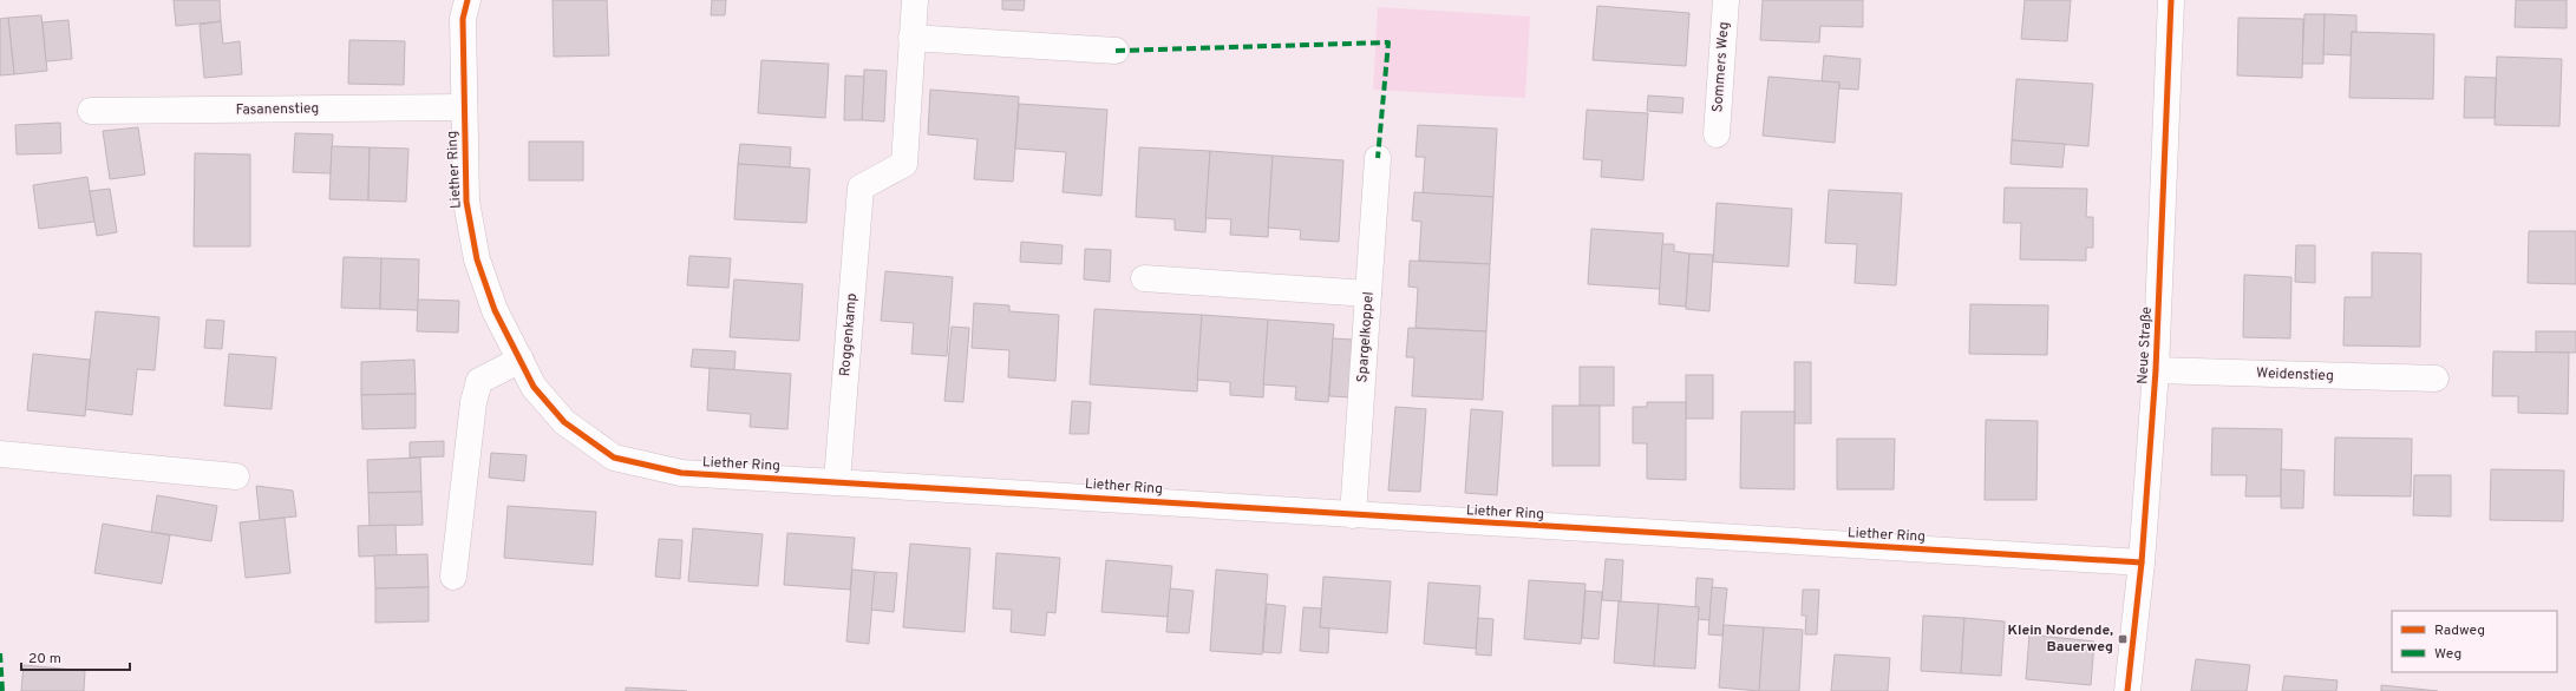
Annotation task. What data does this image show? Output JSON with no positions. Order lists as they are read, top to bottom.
{
  "streets": {
    "street": [
      "Sommers Weg",
      "Fasanenstieg",
      "Liether Ring",
      "Roggenkamp",
      "Spargelkoppel",
      "Neue Straße",
      "Weidenstieg"
    ]
  },
  "crossings": [
    ["Fasanenstieg", "Liether Ring"],
    ["Liether Ring", "Roggenkamp"],
    ["Liether Ring", "Spargelkoppel"],
    ["Liether Ring", "Neue Straße"],
    ["Neue Straße", "Weidenstieg"]
  ],
  "places": {
    "transit": ["Klein Nordende, Bauerweg"]
  },
  "legend": ["Radweg", "Weg"],
  "scale_bar": "20 m"
}
